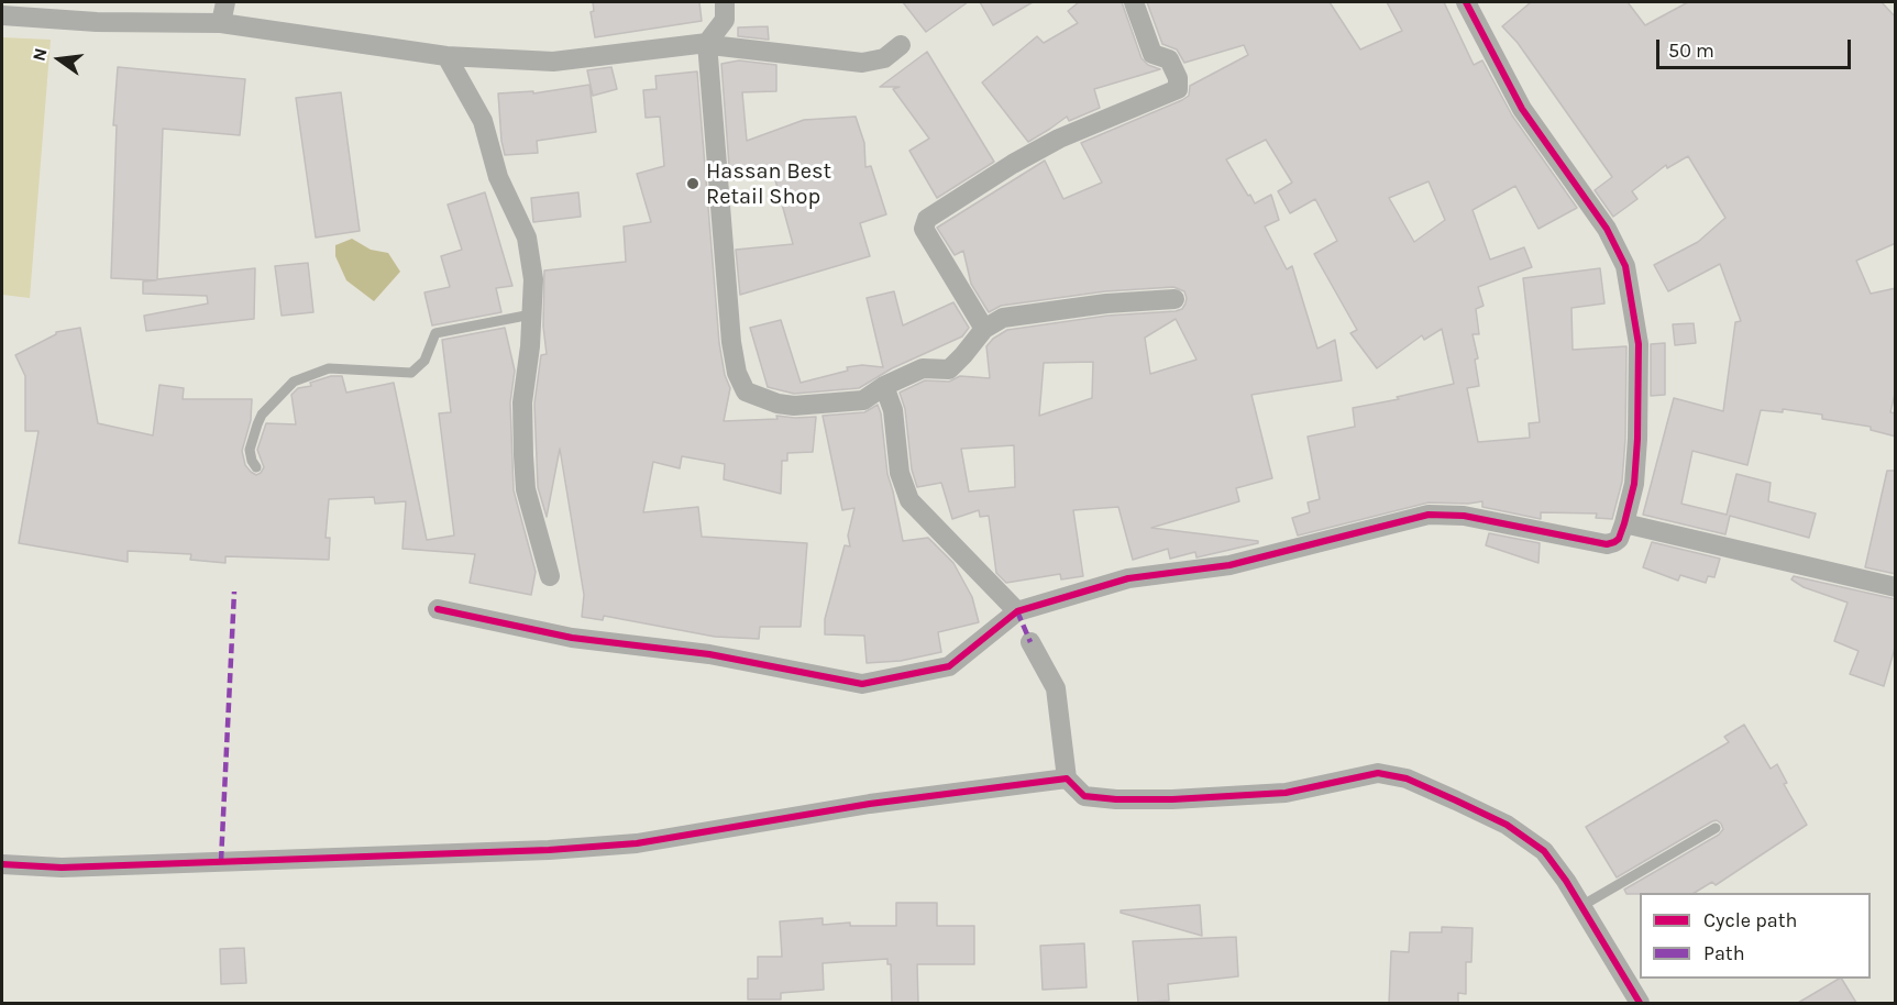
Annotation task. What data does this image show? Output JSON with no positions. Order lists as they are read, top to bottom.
{
  "places": ["Hassan Best Retail Shop"],
  "legend": ["Cycle path", "Path"],
  "scale_bar": "50 m",
  "north": "left"
}
